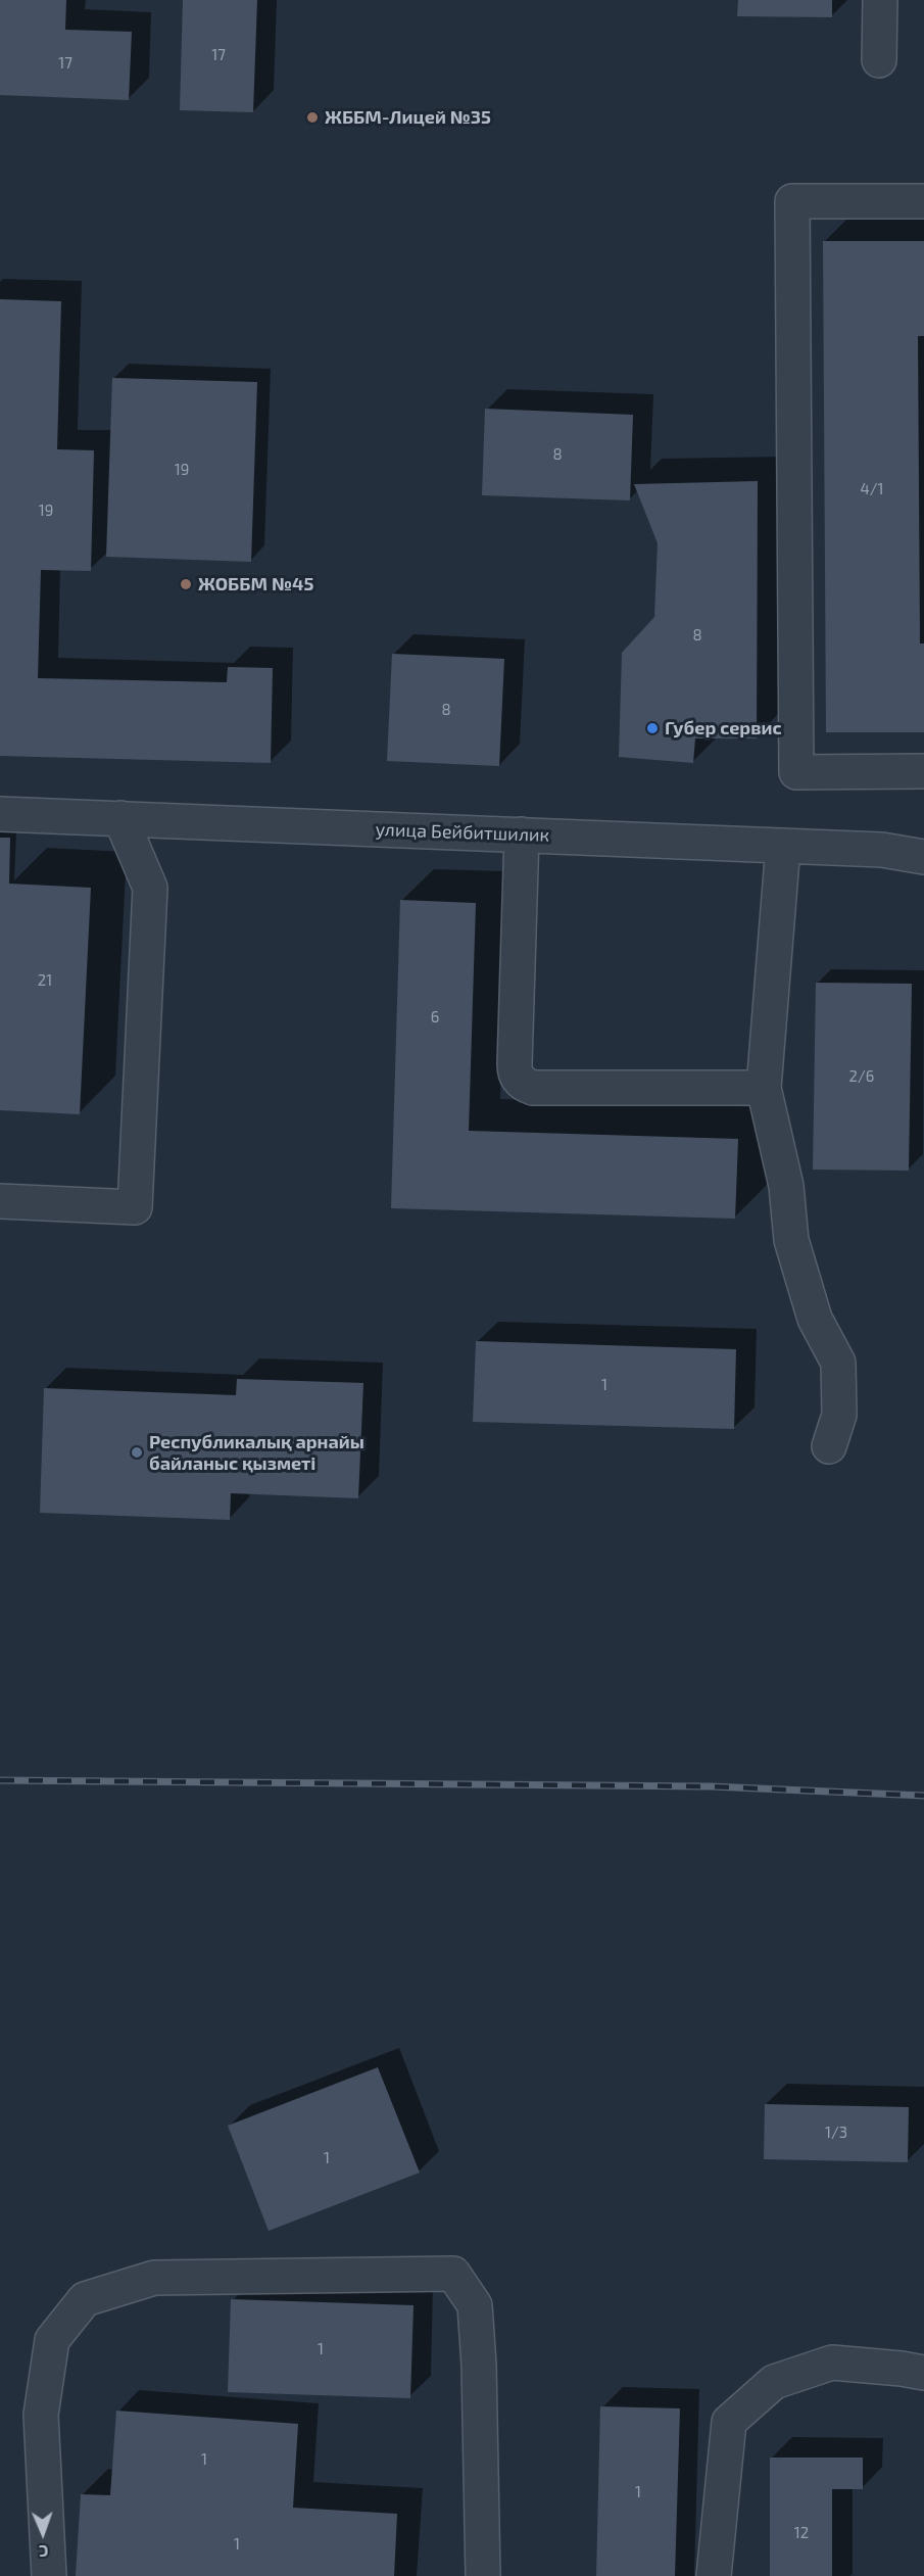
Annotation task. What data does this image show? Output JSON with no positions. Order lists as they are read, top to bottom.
{
  "streets": {
    "street": ["улица Бейбитшилик"]
  },
  "places": [
    "ЖББМ-Лицей №35",
    "ЖОББМ №45",
    "Губер сервис",
    "Республикалық арнайы байланыс қызметі"
  ],
  "house_numbers": [
    "17",
    "17",
    "8",
    "19",
    "4/1",
    "19",
    "8",
    "8",
    "21",
    "6",
    "2/6",
    "1",
    "1/3",
    "1",
    "1",
    "1",
    "1",
    "12",
    "1"
  ],
  "north": "bottom"
}
